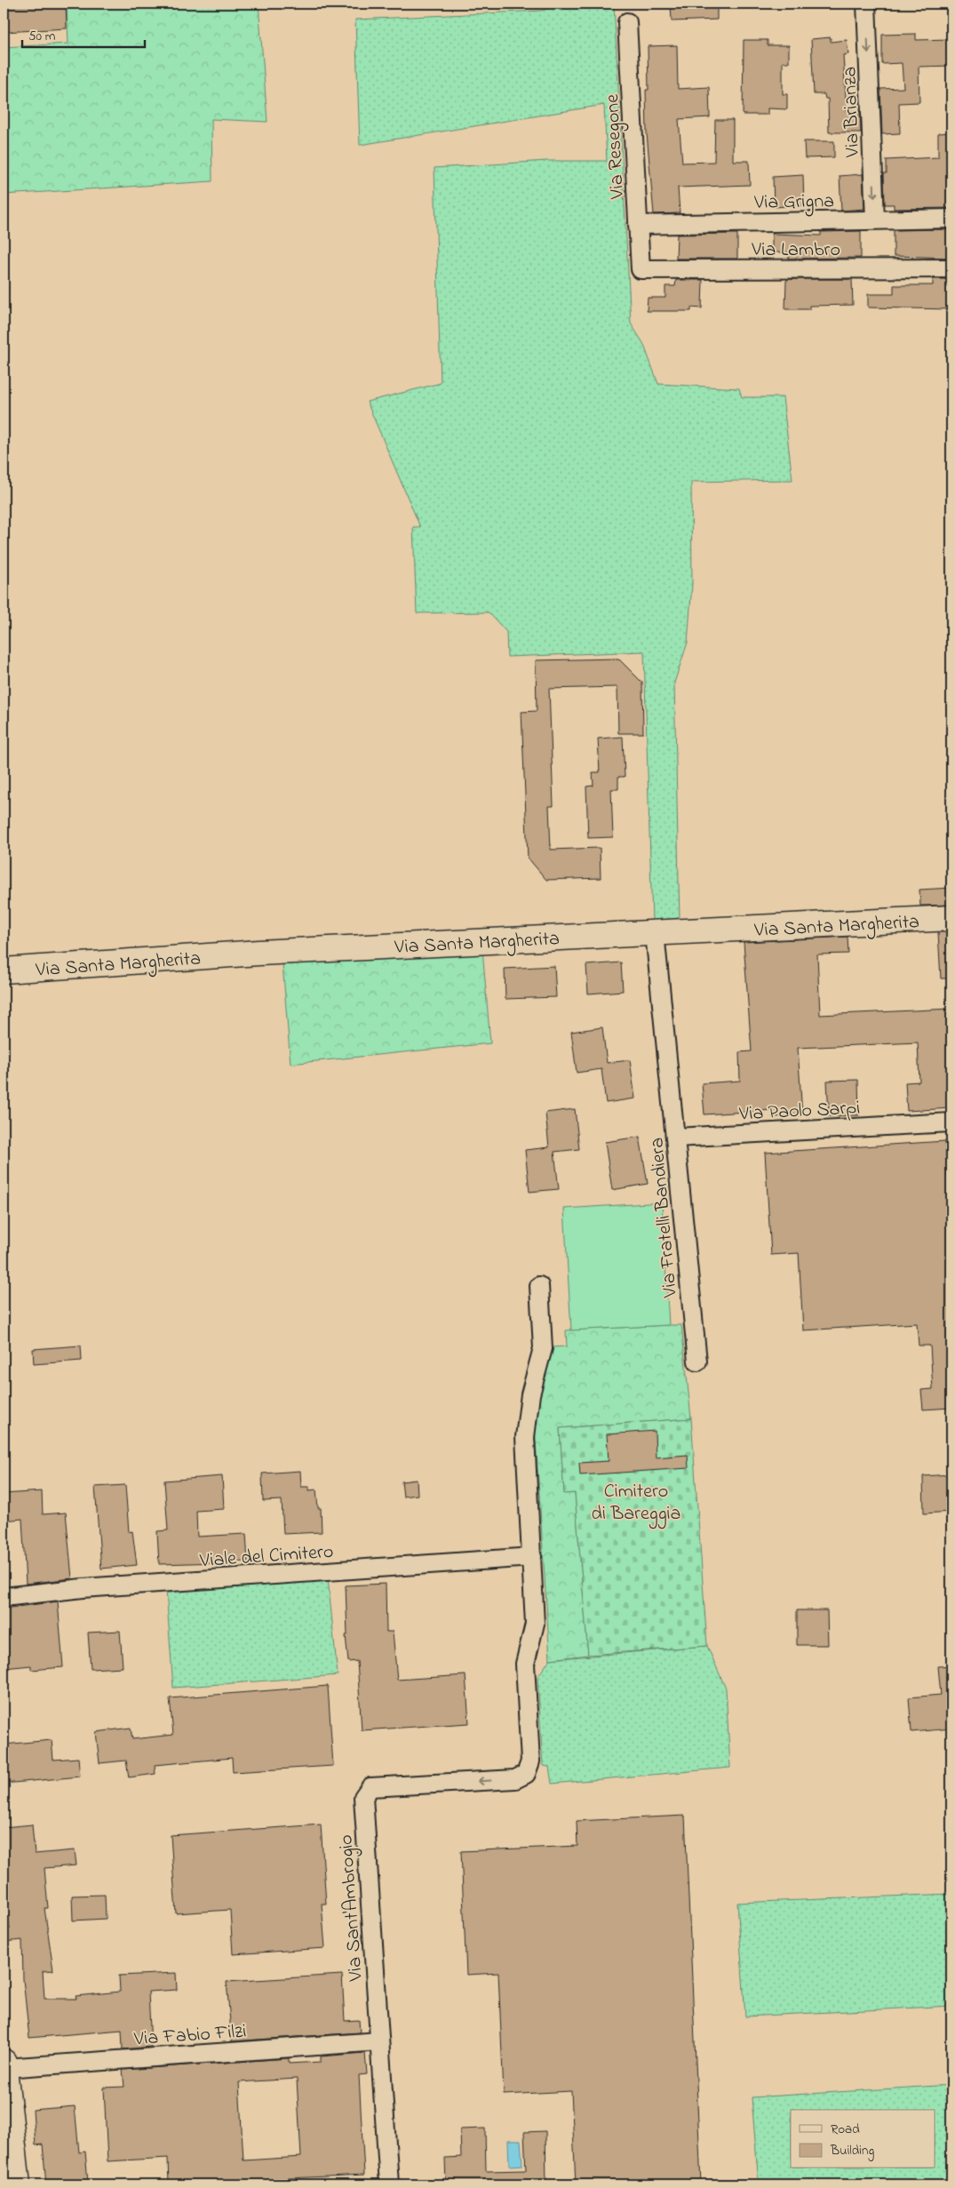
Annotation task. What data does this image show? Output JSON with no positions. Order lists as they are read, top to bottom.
{
  "streets": {
    "street": [
      "Via Brianza",
      "Via Resegone",
      "Via Grigna",
      "Via Lambro",
      "Via Santa Margherita",
      "Via Paolo Sarpi",
      "Via Fratelli Bandiera",
      "Viale del Cimitero",
      "Via Sant'Ambrogio",
      "Via Fabio Filzi"
    ]
  },
  "crossings": [
    ["Via Brianza", "Via Grigna"],
    ["Via Resegone", "Via Grigna"],
    ["Via Resegone", "Via Lambro"],
    ["Via Santa Margherita", "Via Fratelli Bandiera"],
    ["Via Paolo Sarpi", "Via Fratelli Bandiera"],
    ["Viale del Cimitero", "Via Sant'Ambrogio"],
    ["Via Sant'Ambrogio", "Via Fabio Filzi"]
  ],
  "one_way": ["Via Brianza", "Via Sant'Ambrogio"],
  "parks": ["Cimitero di Bareggia"],
  "legend": ["Road", "Building"],
  "scale_bar": "50 m"
}
